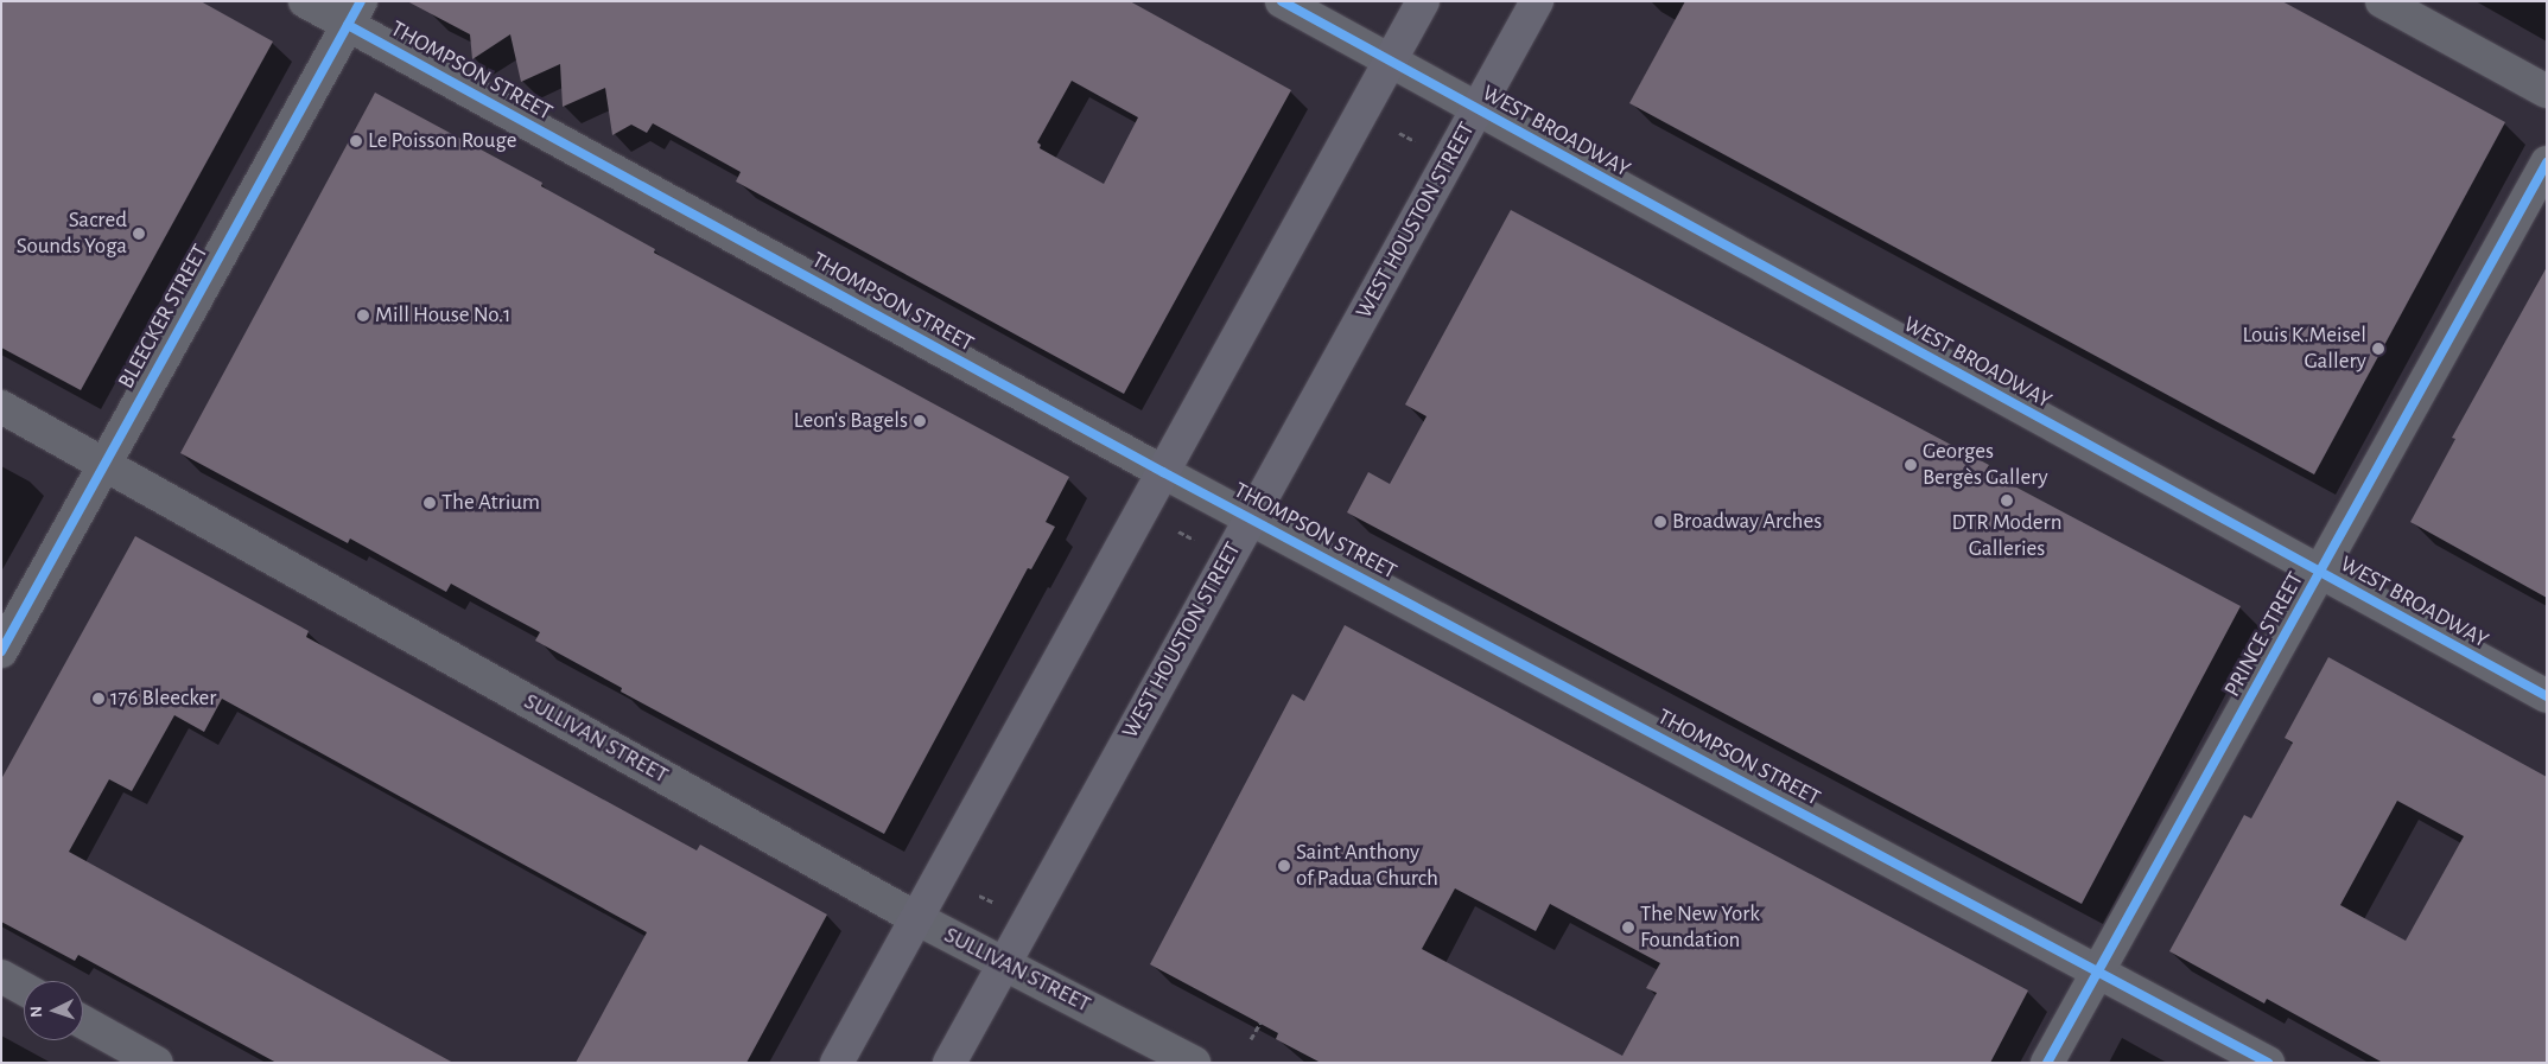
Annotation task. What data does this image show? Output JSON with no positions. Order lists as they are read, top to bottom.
{
  "streets": {
    "main road": ["WEST HOUSTON STREET"],
    "street": [
      "THOMPSON STREET",
      "WEST BROADWAY",
      "BLEECKER STREET",
      "PRINCE STREET",
      "SULLIVAN STREET"
    ]
  },
  "crossings": [
    ["THOMPSON STREET", "WEST HOUSTON STREET"],
    ["THOMPSON STREET", "BLEECKER STREET"],
    ["THOMPSON STREET", "PRINCE STREET"],
    ["WEST BROADWAY", "WEST HOUSTON STREET"],
    ["WEST BROADWAY", "PRINCE STREET"],
    ["WEST HOUSTON STREET", "SULLIVAN STREET"],
    ["BLEECKER STREET", "SULLIVAN STREET"]
  ],
  "places": [
    "Le Poisson Rouge",
    "Sacred Sounds Yoga",
    "Mill House No.1",
    "Louis K.Meisel Gallery",
    "Leon's Bagels",
    "Georges Bergès Gallery",
    "DTR Modern Galleries",
    "The Atrium",
    "Broadway Arches",
    "176 Bleecker",
    "Saint Anthony of Padua Church",
    "The New York Foundation"
  ],
  "north": "left"
}
